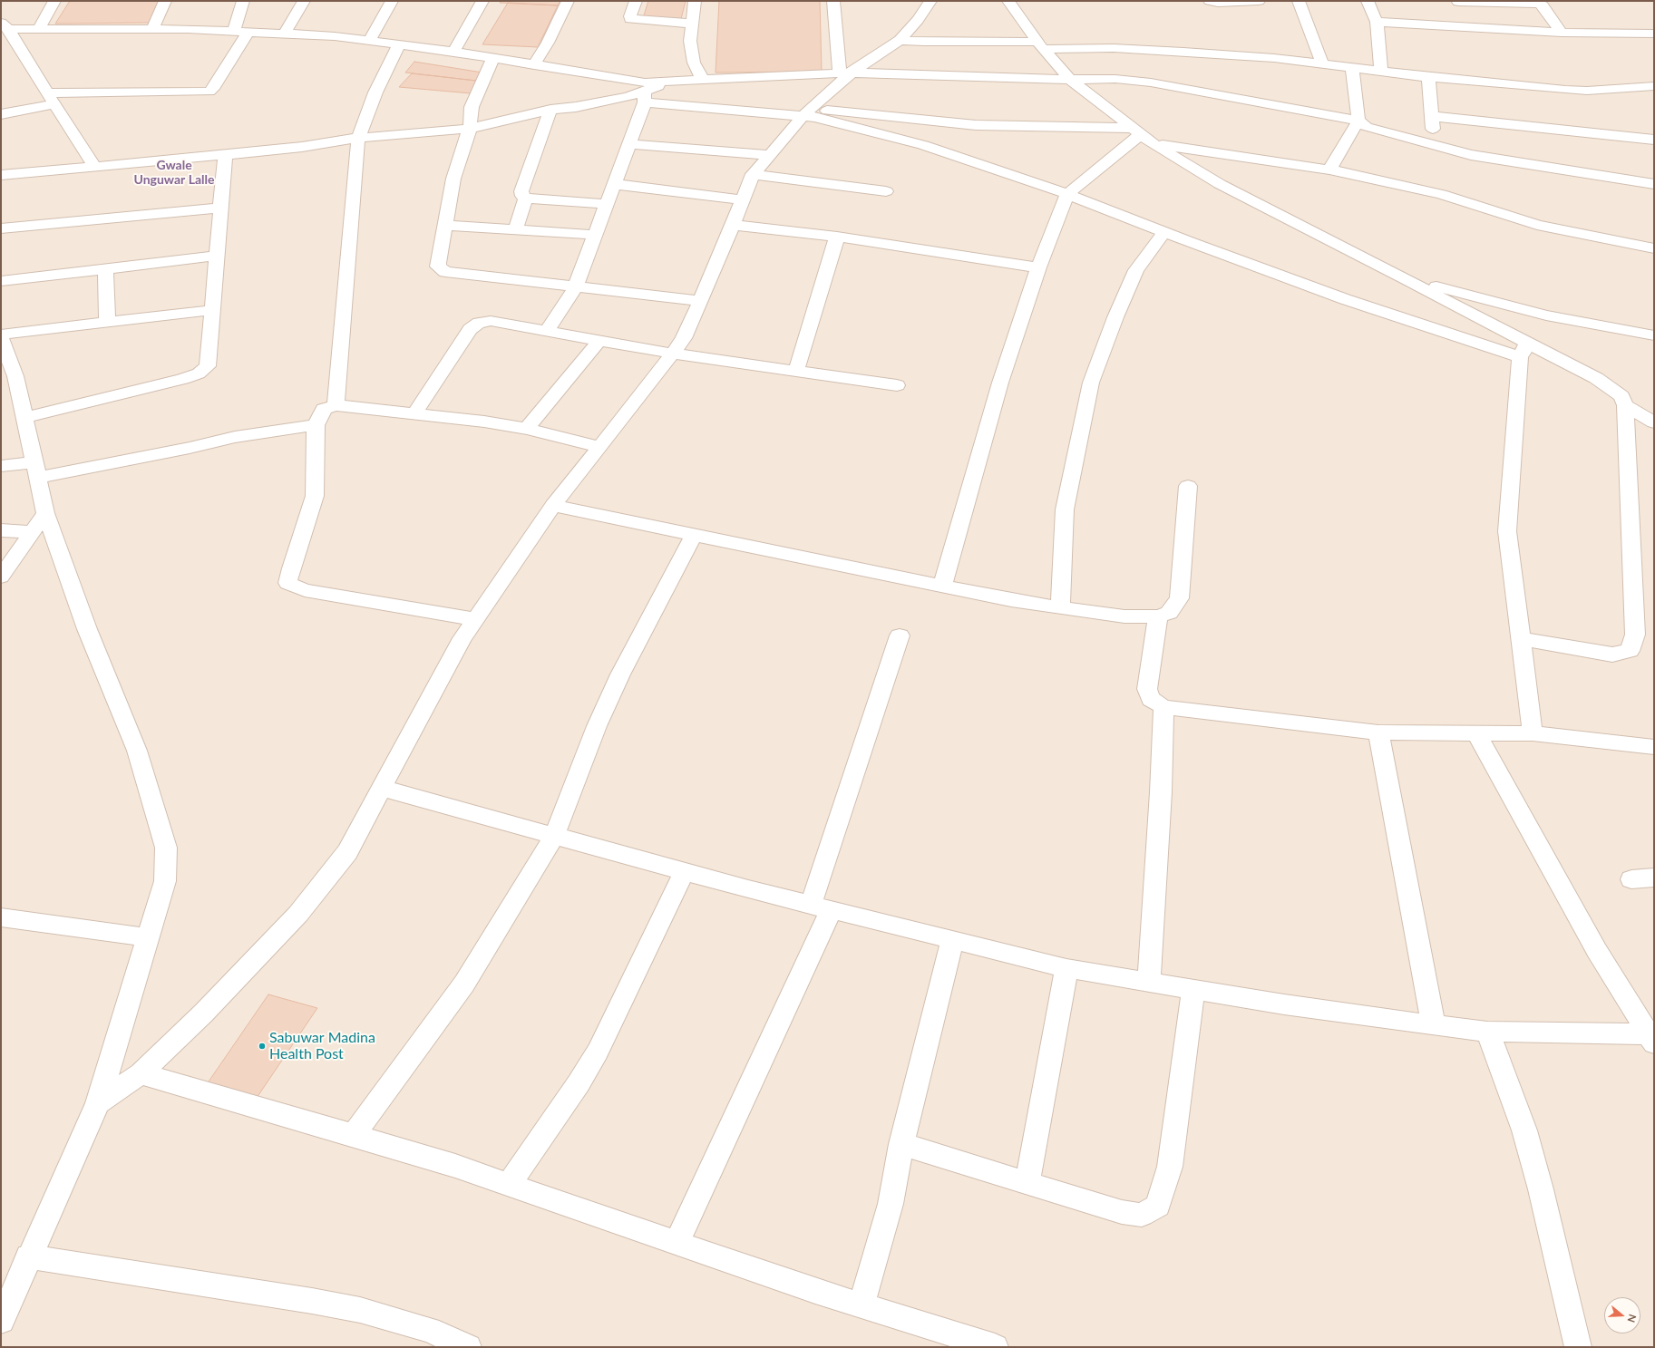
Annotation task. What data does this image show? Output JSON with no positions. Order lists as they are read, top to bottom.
{
  "districts": ["Gwale Unguwar Lalle"],
  "places": ["Sabuwar Madina Health Post"],
  "north": "right"
}
